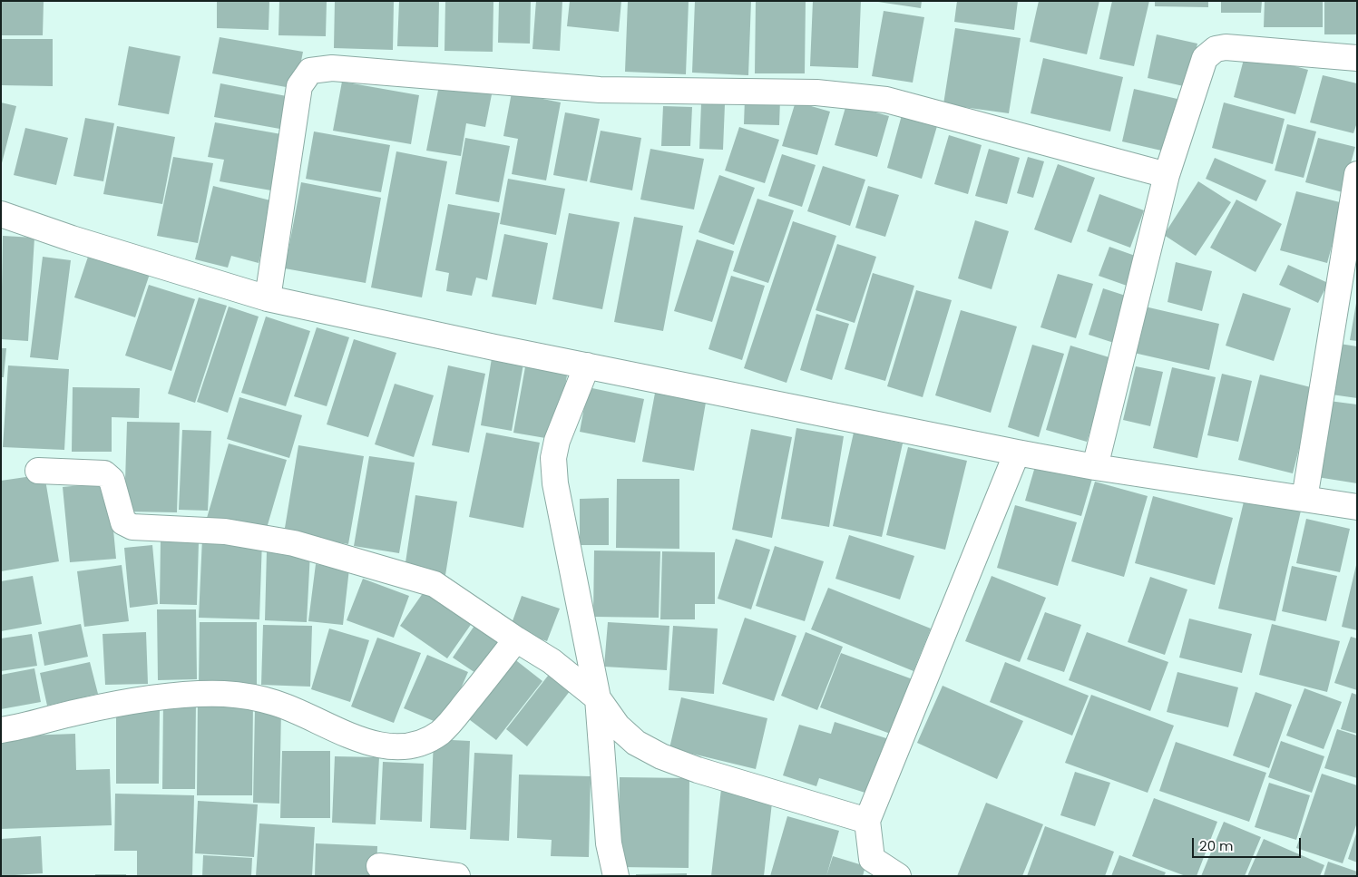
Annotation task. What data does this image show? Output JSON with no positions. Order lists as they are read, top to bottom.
{
  "scale_bar": "20 m"
}
